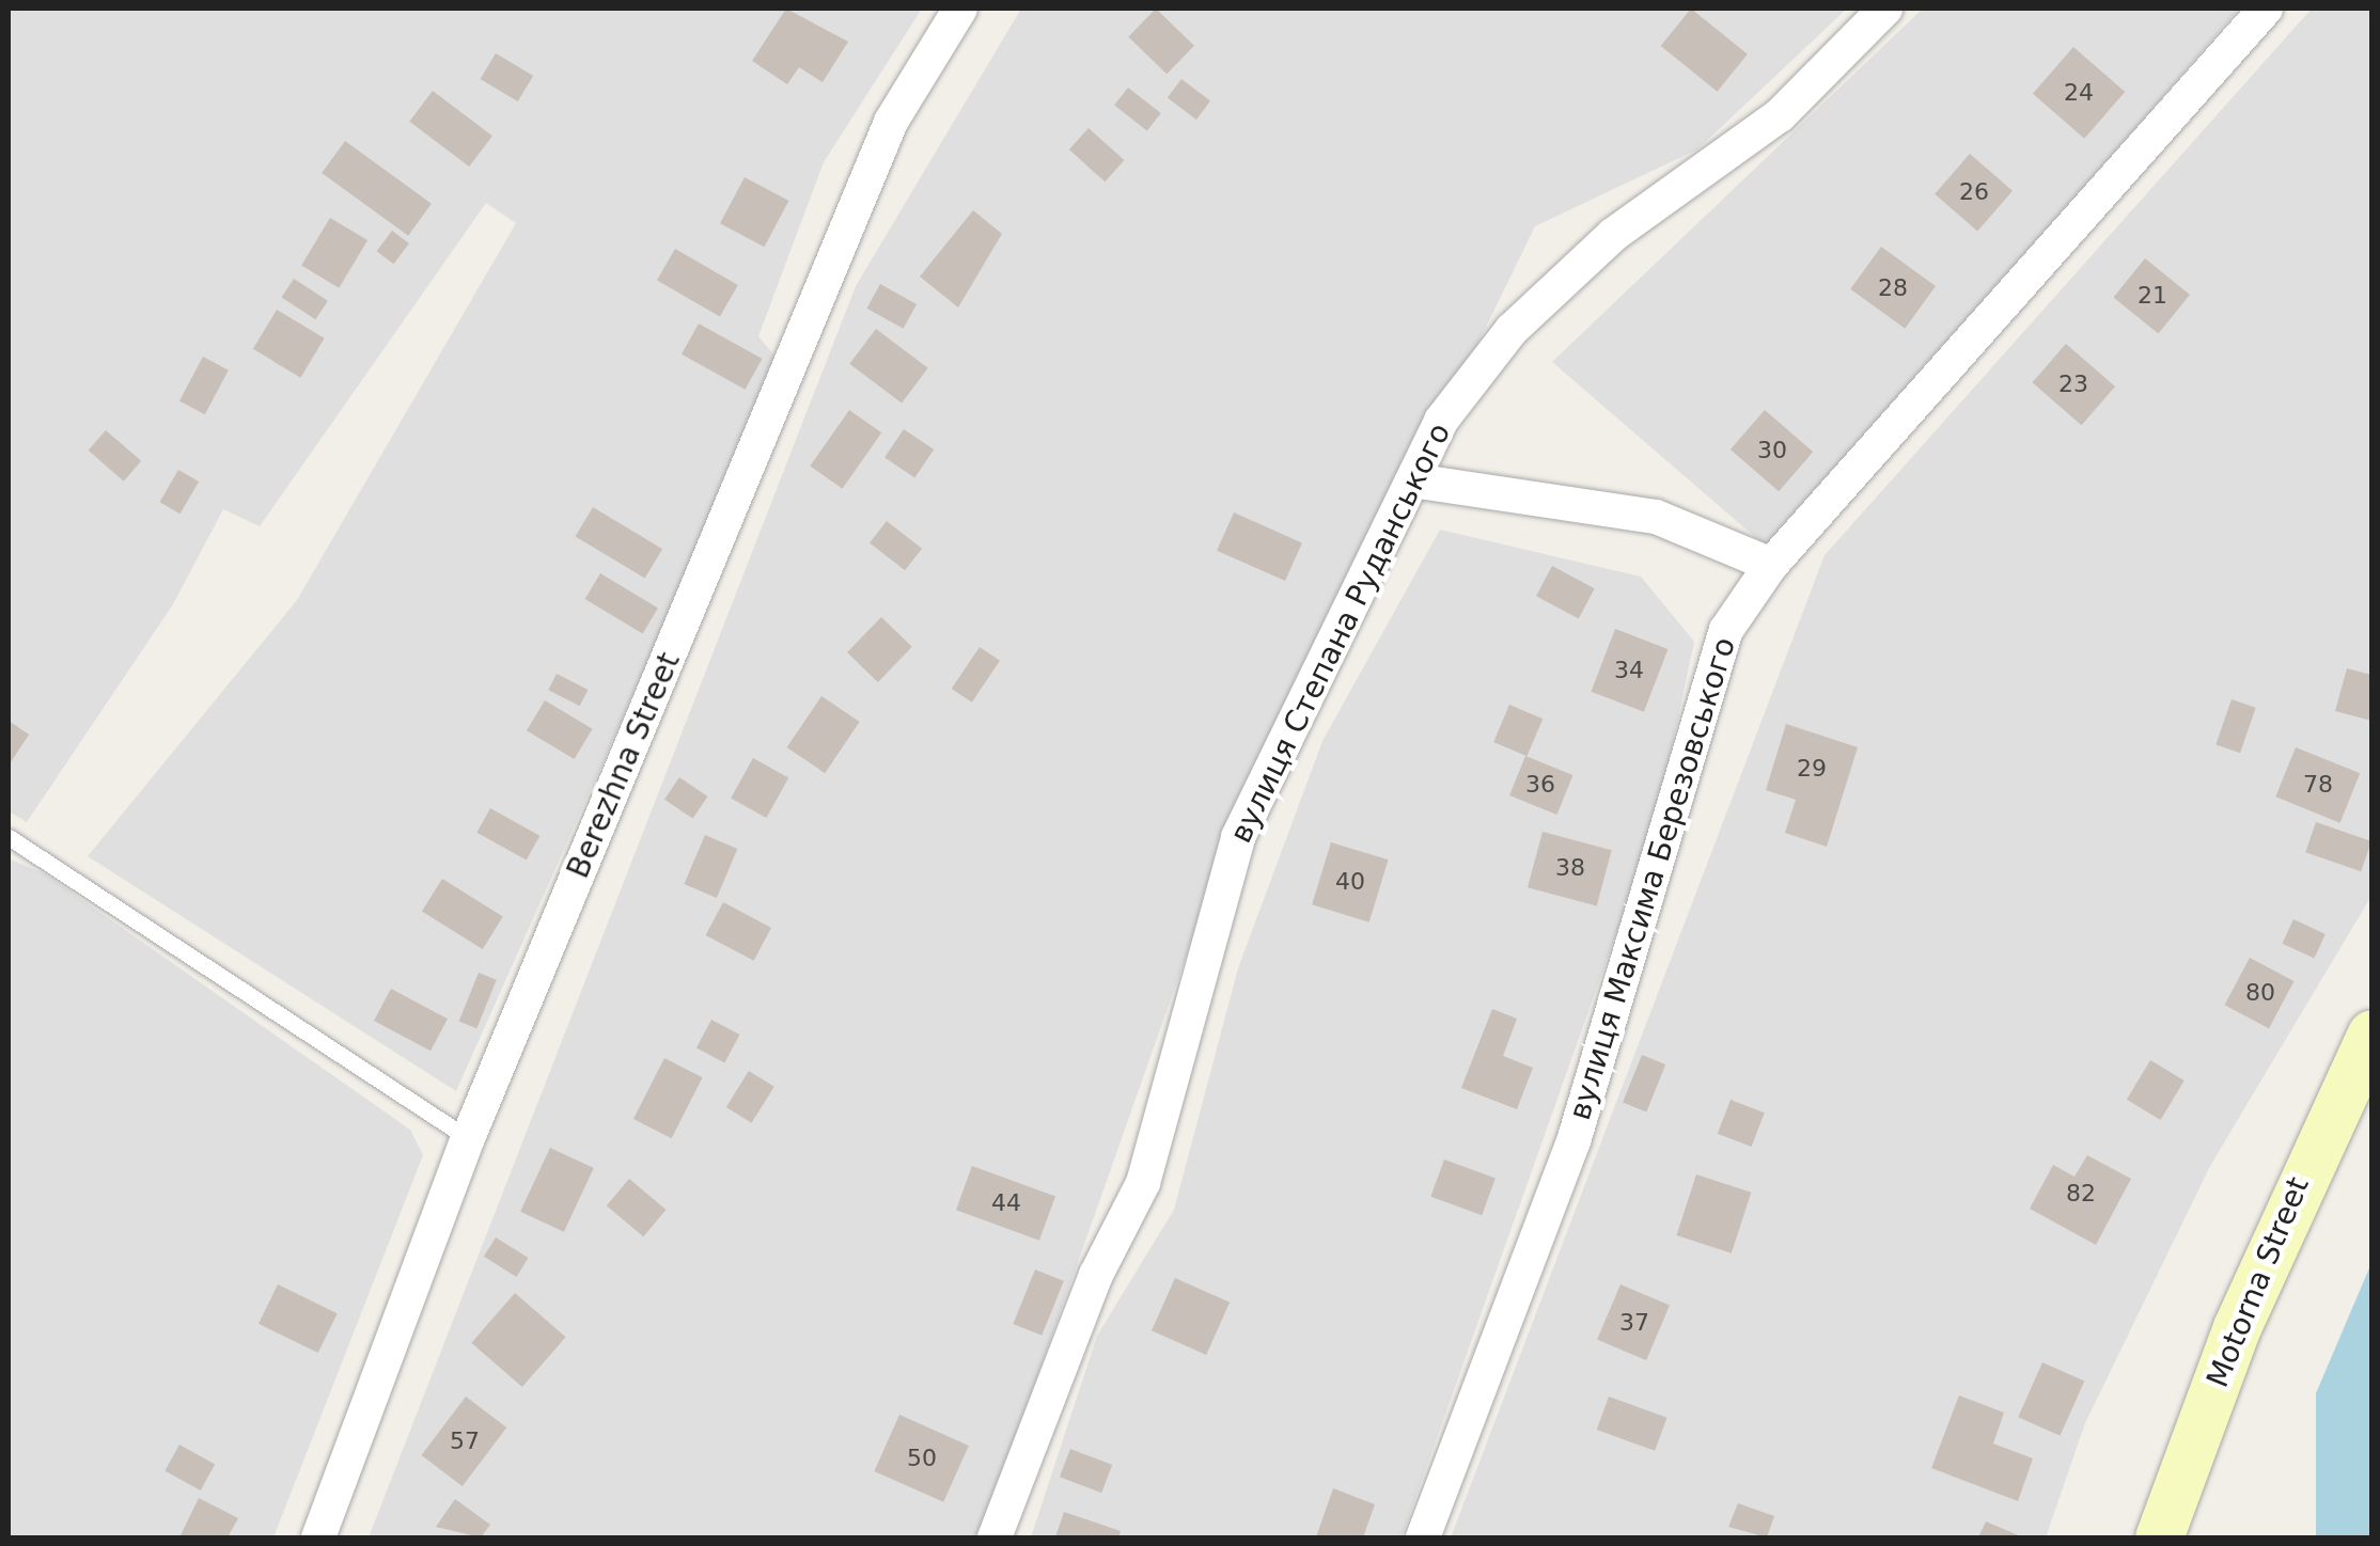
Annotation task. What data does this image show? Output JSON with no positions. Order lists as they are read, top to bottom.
{
  "streets": {
    "street": [
      "вулиця Степана Руданського",
      "Berezhna Street",
      "вулиця Максима Березовського",
      "Motorna Street"
    ]
  },
  "house_numbers": [
    "24",
    "26",
    "28",
    "21",
    "23",
    "30",
    "34",
    "29",
    "36",
    "78",
    "38",
    "40",
    "80",
    "82",
    "44",
    "37",
    "57",
    "50"
  ]
}
